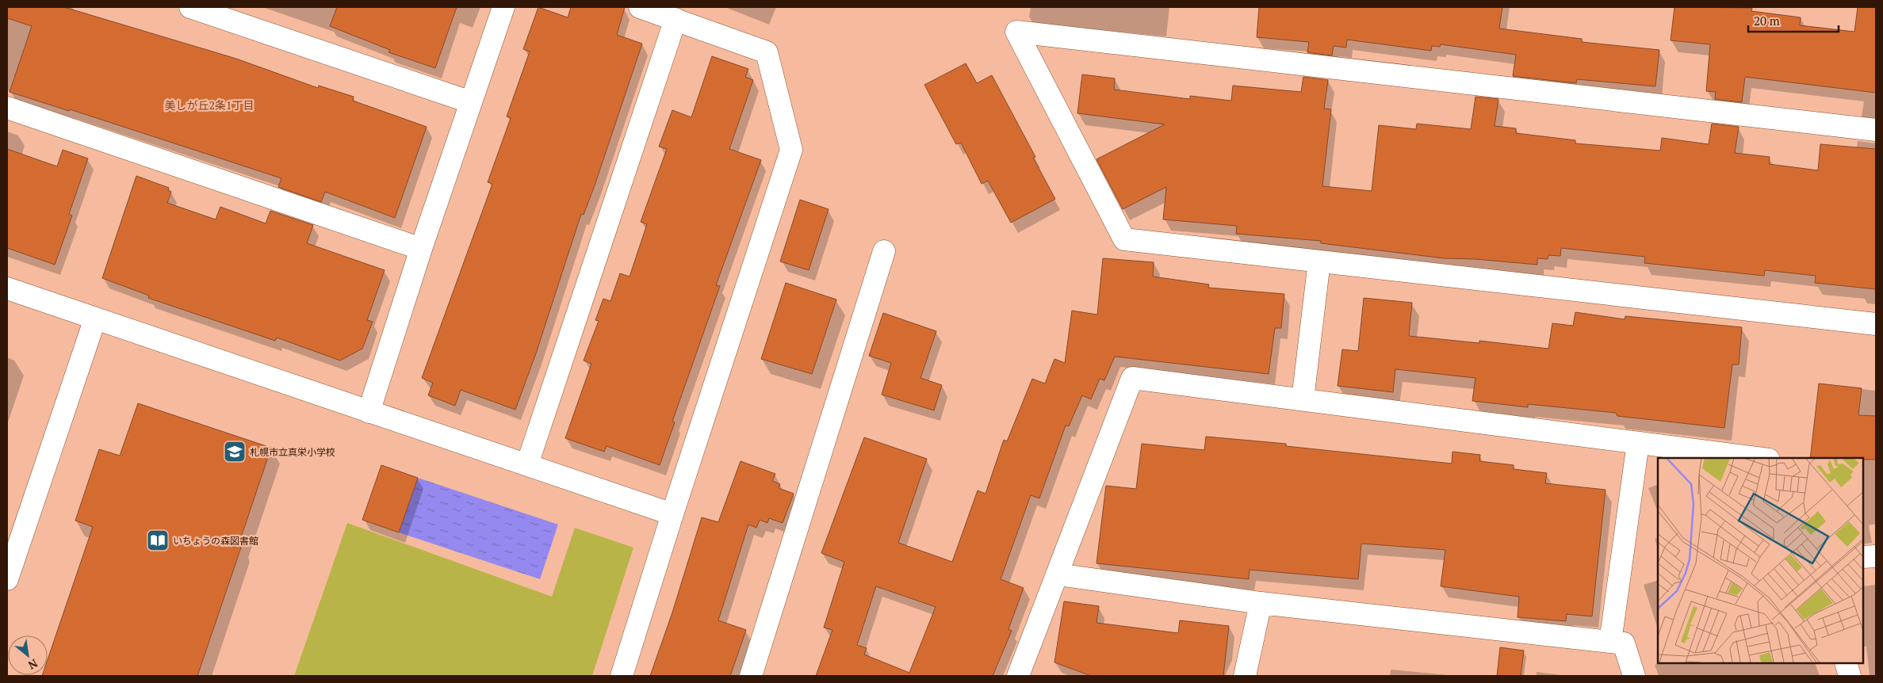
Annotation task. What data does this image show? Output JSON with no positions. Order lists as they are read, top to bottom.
{
  "districts": ["美しが丘2条1丁目"],
  "places": {
    "school or university": ["札幌市立真栄小学校"],
    "library": ["いちょうの森図書館"]
  },
  "scale_bar": "20 m",
  "north": "bottom right"
}
